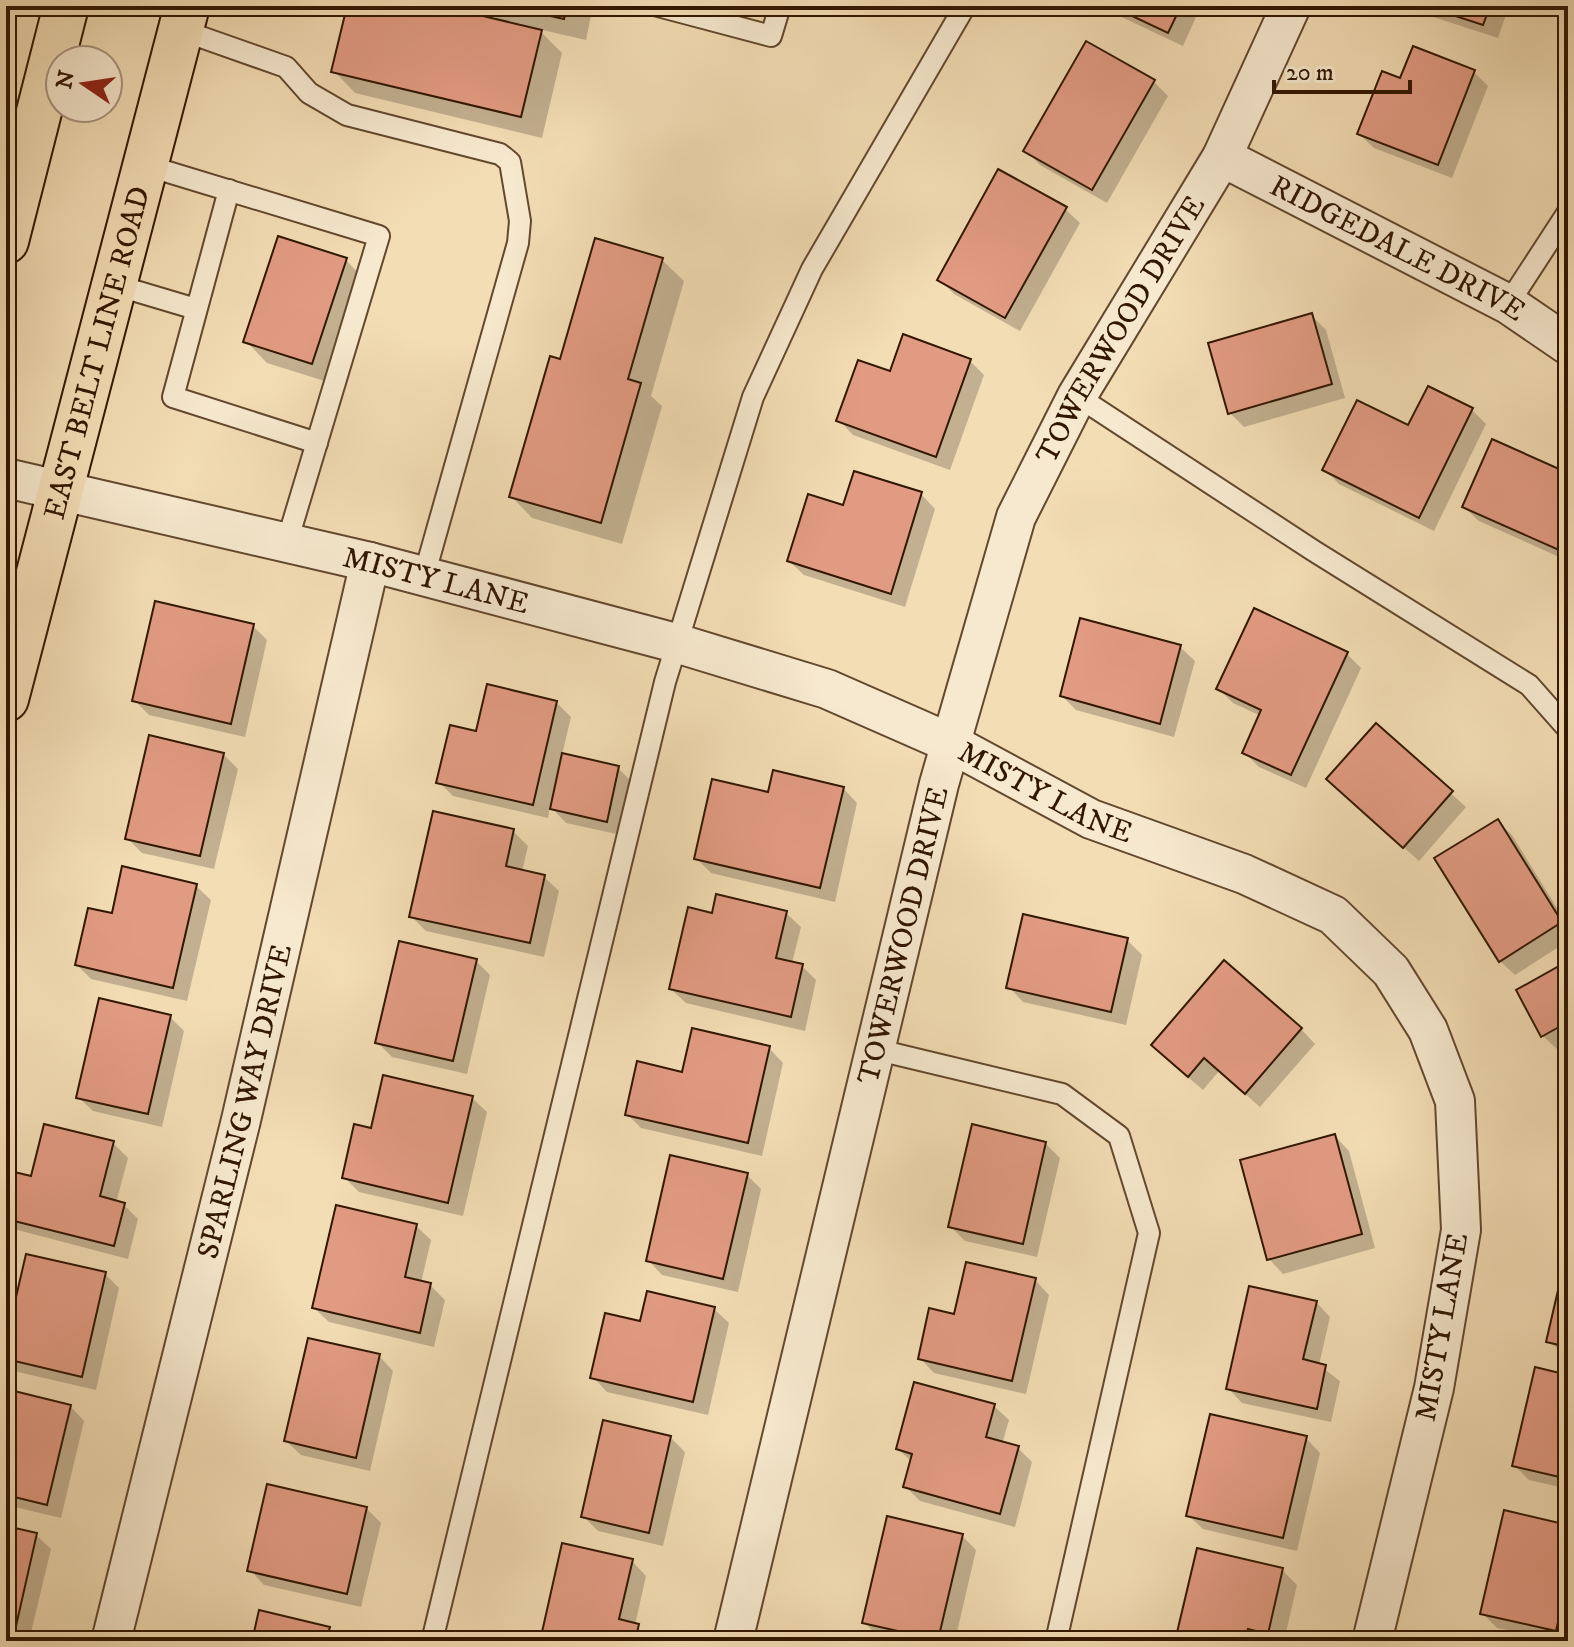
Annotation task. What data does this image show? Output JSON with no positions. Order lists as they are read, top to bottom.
{
  "streets": {
    "main road": ["EAST BELT LINE ROAD"],
    "street": [
      "RIDGEDALE DRIVE",
      "TOWERWOOD DRIVE",
      "MISTY LANE",
      "SPARLING WAY DRIVE"
    ]
  },
  "crossings": [
    ["RIDGEDALE DRIVE", "TOWERWOOD DRIVE"],
    ["TOWERWOOD DRIVE", "MISTY LANE"],
    ["EAST BELT LINE ROAD", "MISTY LANE"],
    ["MISTY LANE", "SPARLING WAY DRIVE"]
  ],
  "scale_bar": "20 m",
  "north": "left"
}
